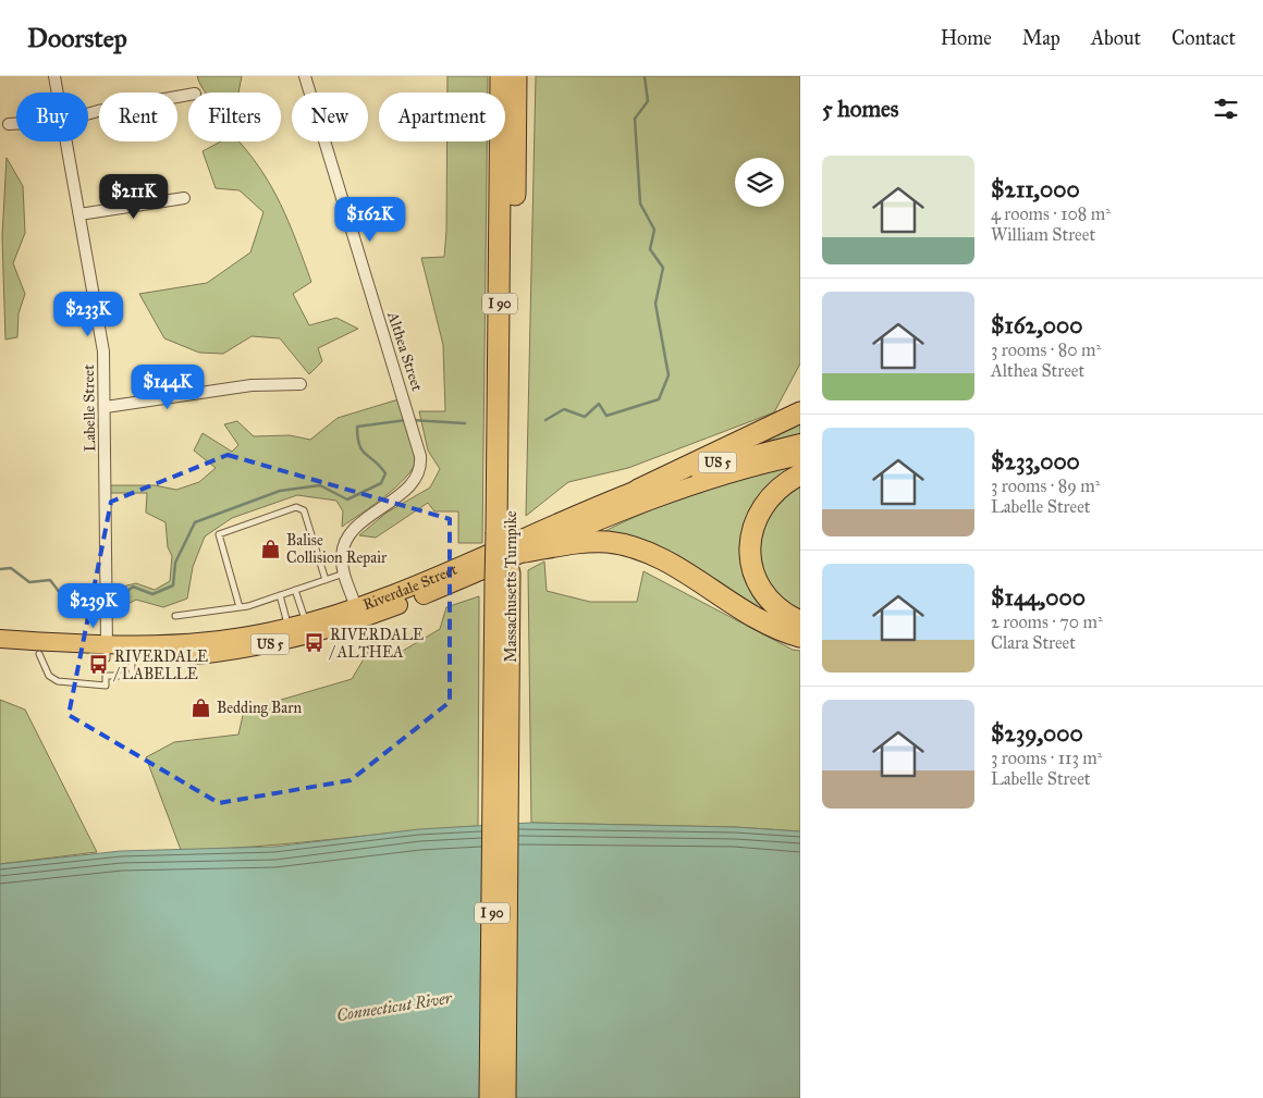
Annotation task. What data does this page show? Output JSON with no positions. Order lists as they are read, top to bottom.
{
  "streets": {
    "highway": ["I 90", "Massachusetts Turnpike"],
    "main road": ["US 5", "Riverdale Street"],
    "street": ["Althea Street", "Labelle Street"]
  },
  "crossings": [
    ["Althea Street", "Riverdale Street"],
    ["Labelle Street", "Riverdale Street"]
  ],
  "water": ["Connecticut River"],
  "places": {
    "shop": ["Balise Collision Repair", "Bedding Barn"],
    "bus stop": ["RIVERDALE / ALTHEA", "RIVERDALE / LABELLE"]
  },
  "page": {
    "header": "Doorstep",
    "nav": [
      "Home",
      "Map",
      "About",
      "Contact"
    ],
    "heading": "5 homes",
    "chip": [
      "Buy",
      "Rent",
      "Filters",
      "New",
      "Apartment"
    ],
    "list": [
      {
        "name": "$211,000",
        "note": "4 rooms · 108 m² · William Street"
      },
      {
        "name": "$162,000",
        "note": "3 rooms · 80 m² · Althea Street"
      },
      {
        "name": "$233,000",
        "note": "3 rooms · 89 m² · Labelle Street"
      },
      {
        "name": "$144,000",
        "note": "2 rooms · 70 m² · Clara Street"
      },
      {
        "name": "$239,000",
        "note": "3 rooms · 113 m² · Labelle Street"
      }
    ],
    "price": [
      "$211K",
      "$162K",
      "$233K",
      "$144K",
      "$239K"
    ]
  }
}
